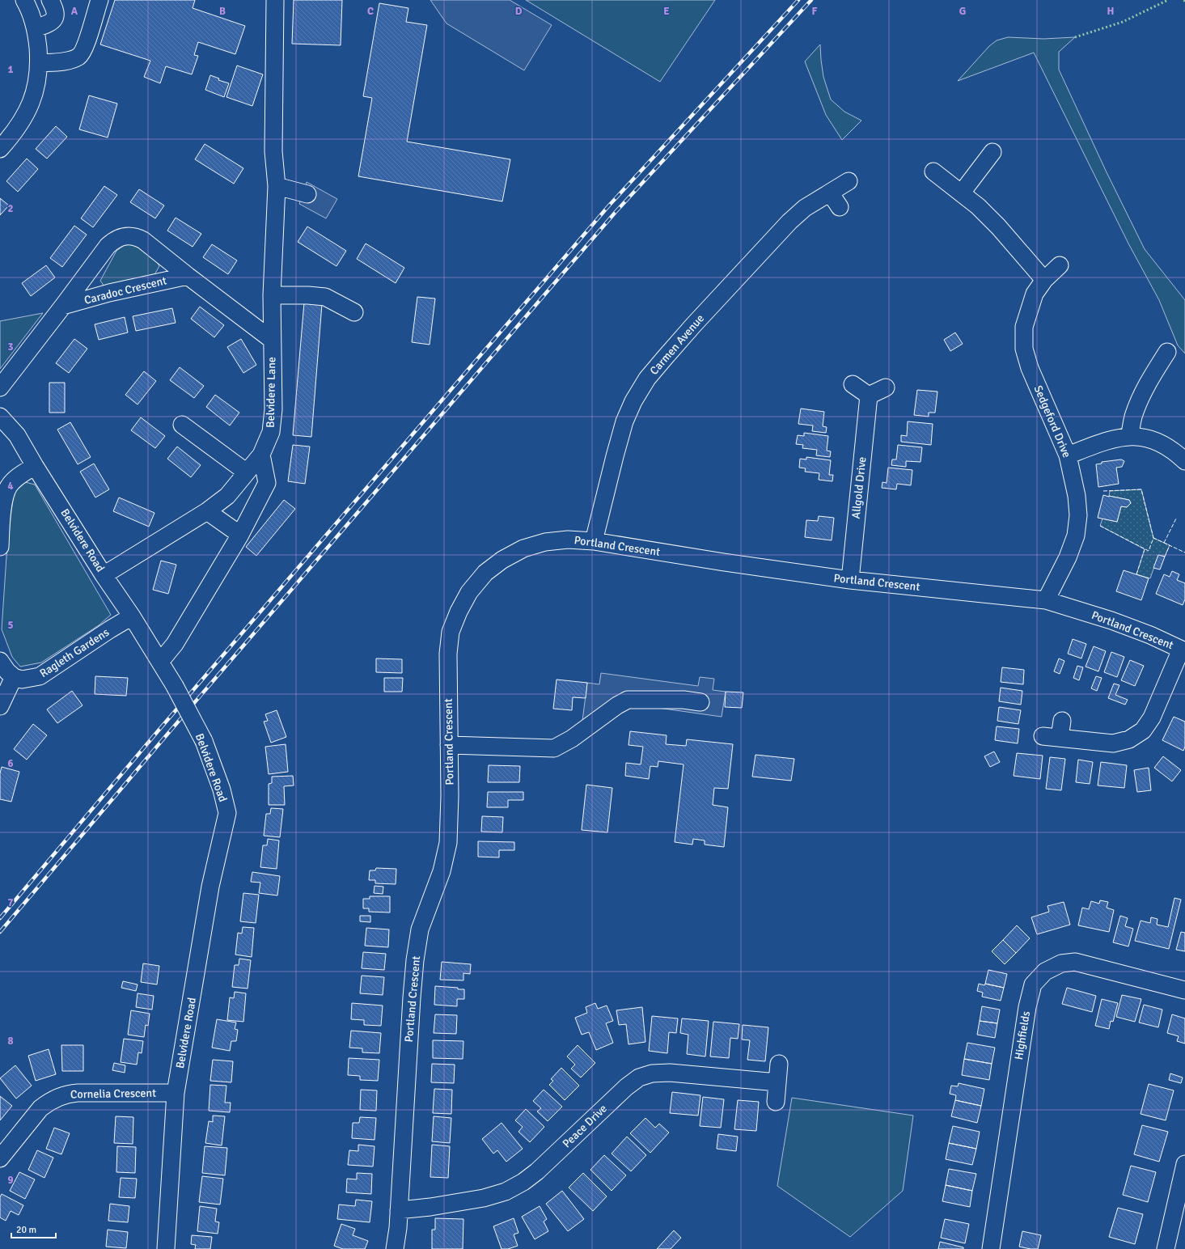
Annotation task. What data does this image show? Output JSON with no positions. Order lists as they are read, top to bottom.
{
  "streets": {
    "street": [
      "Caradoc Crescent",
      "Carmen Avenue",
      "Belvidere Lane",
      "Sedgeford Drive",
      "Allgold Drive",
      "Belvidere Road",
      "Portland Crescent",
      "Ragleth Gardens",
      "Highfields",
      "Cornelia Crescent",
      "Peace Drive"
    ]
  },
  "crossings": [
    ["Caradoc Crescent", "Belvidere Lane"],
    ["Carmen Avenue", "Portland Crescent"],
    ["Belvidere Lane", "Belvidere Road"],
    ["Sedgeford Drive", "Portland Crescent"],
    ["Allgold Drive", "Portland Crescent"],
    ["Belvidere Road", "Ragleth Gardens"],
    ["Belvidere Road", "Cornelia Crescent"],
    ["Portland Crescent", "Peace Drive"]
  ],
  "scale_bar": "20 m",
  "grid": {
    "columns": [
      "A",
      "B",
      "C",
      "D",
      "E",
      "F",
      "G",
      "H"
    ],
    "rows": [
      "1",
      "2",
      "3",
      "4",
      "5",
      "6",
      "7",
      "8",
      "9"
    ]
  }
}
